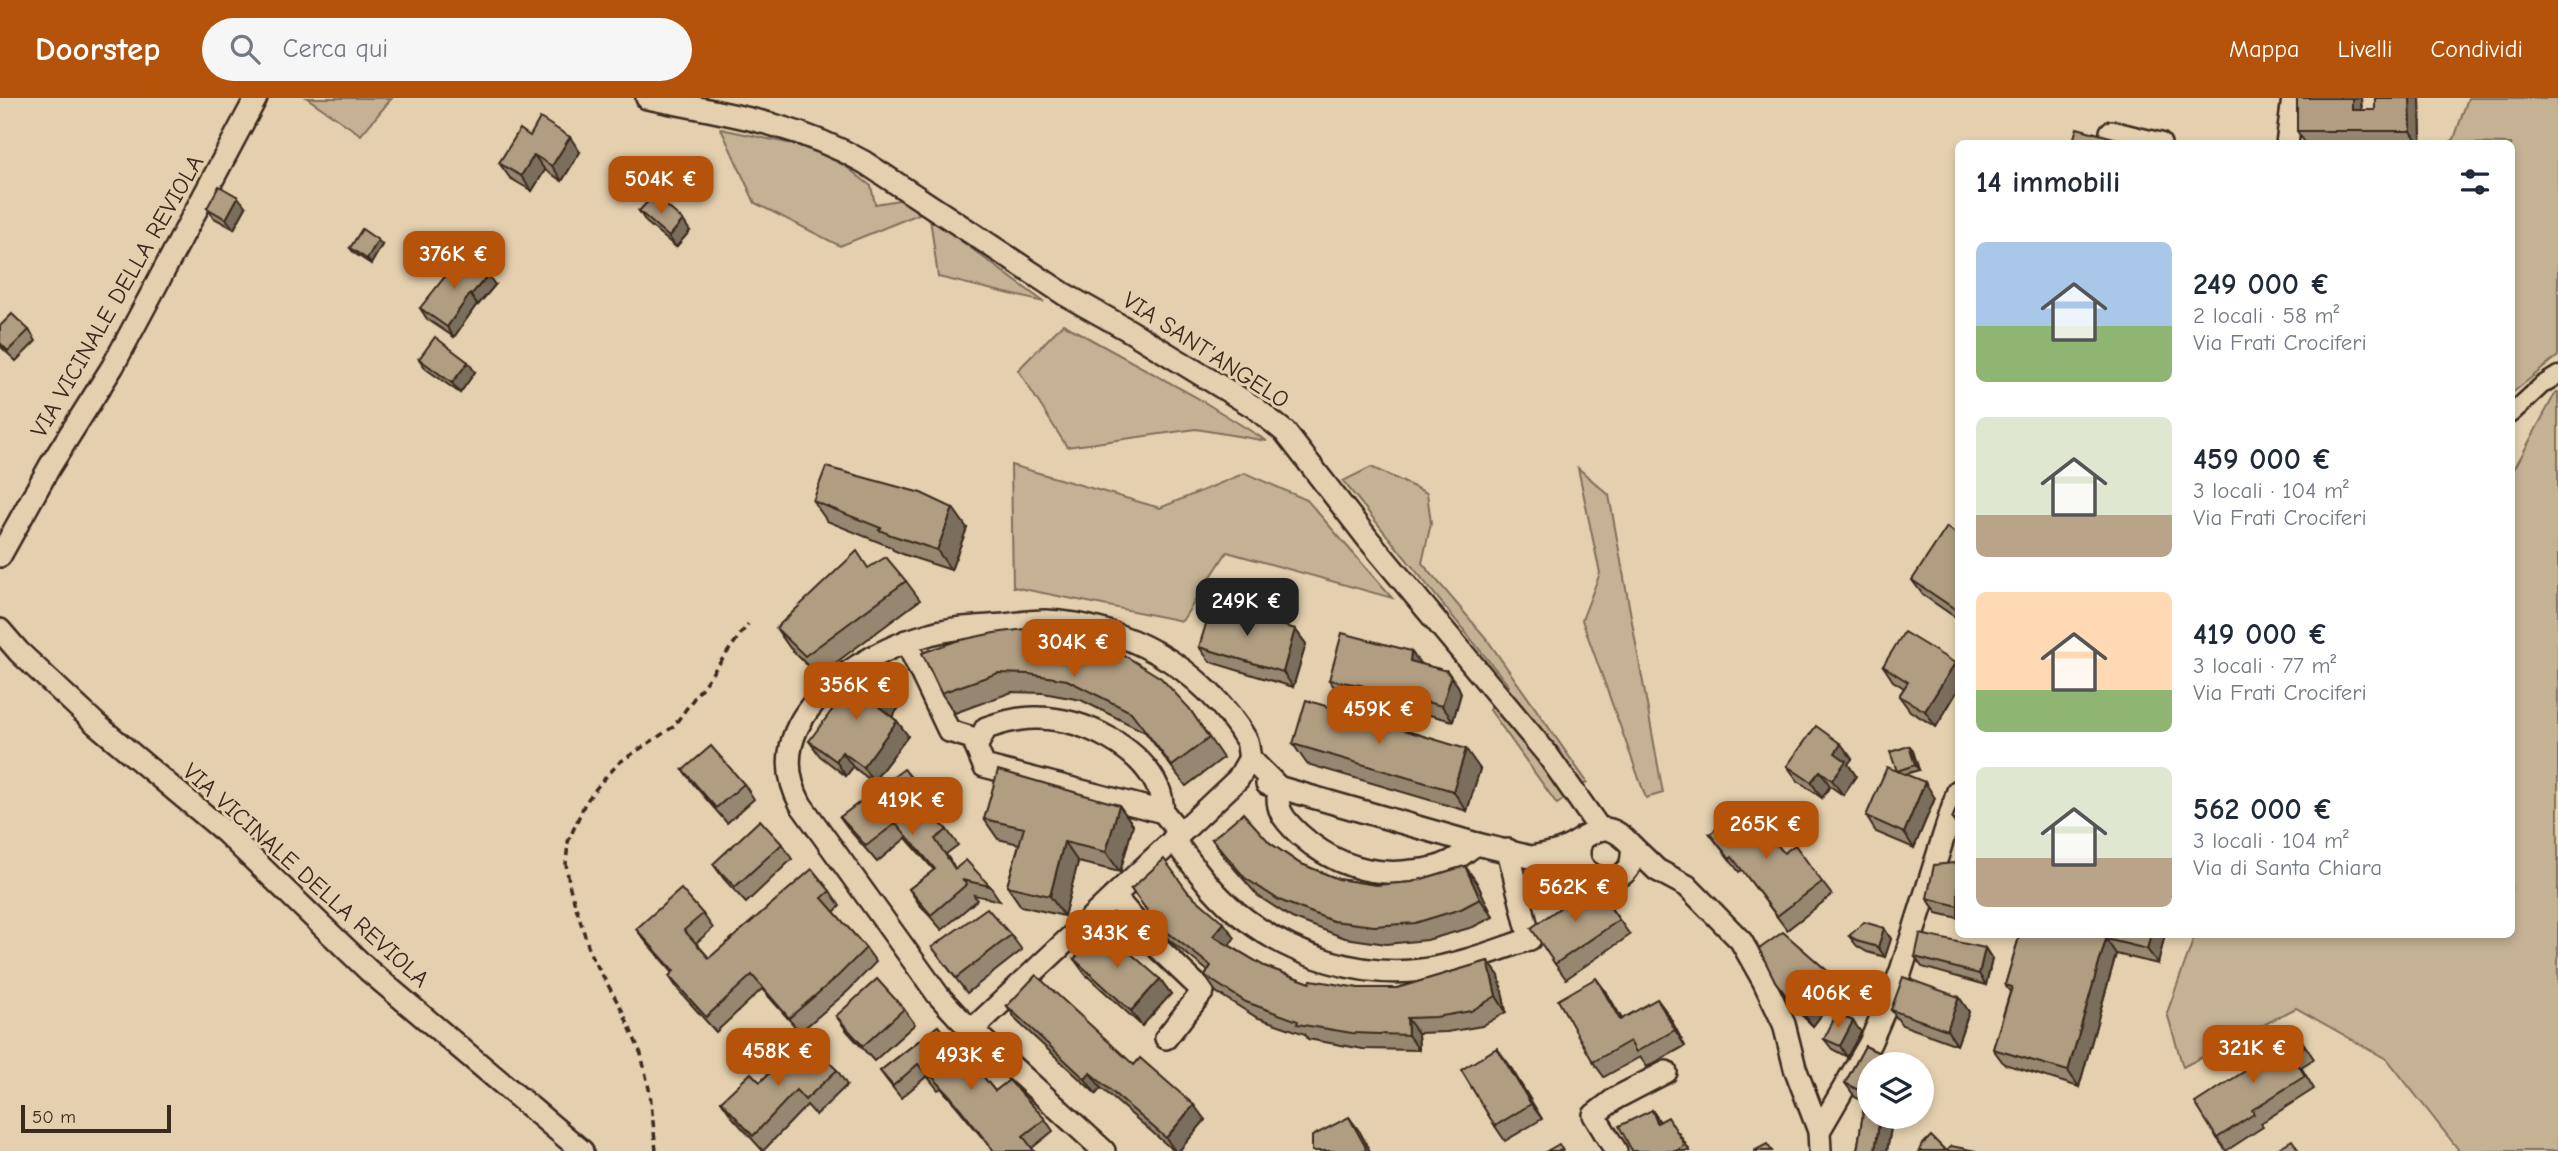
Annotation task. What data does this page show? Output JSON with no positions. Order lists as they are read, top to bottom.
{
  "streets": {
    "street": ["VIA VICINALE DELLA REVIOLA", "VIA SANT'ANGELO"]
  },
  "scale_bar": "50 m",
  "page": {
    "header": "Doorstep",
    "search": "Cerca qui",
    "nav": ["Mappa", "Livelli", "Condividi"],
    "heading": "14 immobili",
    "price": [
      "504K €",
      "376K €",
      "249K €",
      "304K €",
      "356K €",
      "459K €",
      "419K €",
      "265K €",
      "562K €",
      "343K €",
      "406K €",
      "321K €",
      "458K €",
      "493K €"
    ],
    "list": [
      {
        "name": "249 000 €",
        "note": "2 locali · 58 m² · Via Frati Crociferi"
      },
      {
        "name": "459 000 €",
        "note": "3 locali · 104 m² · Via Frati Crociferi"
      },
      {
        "name": "419 000 €",
        "note": "3 locali · 77 m² · Via Frati Crociferi"
      },
      {
        "name": "562 000 €",
        "note": "3 locali · 104 m² · Via di Santa Chiara"
      }
    ],
    "scale": "50 m"
  }
}
